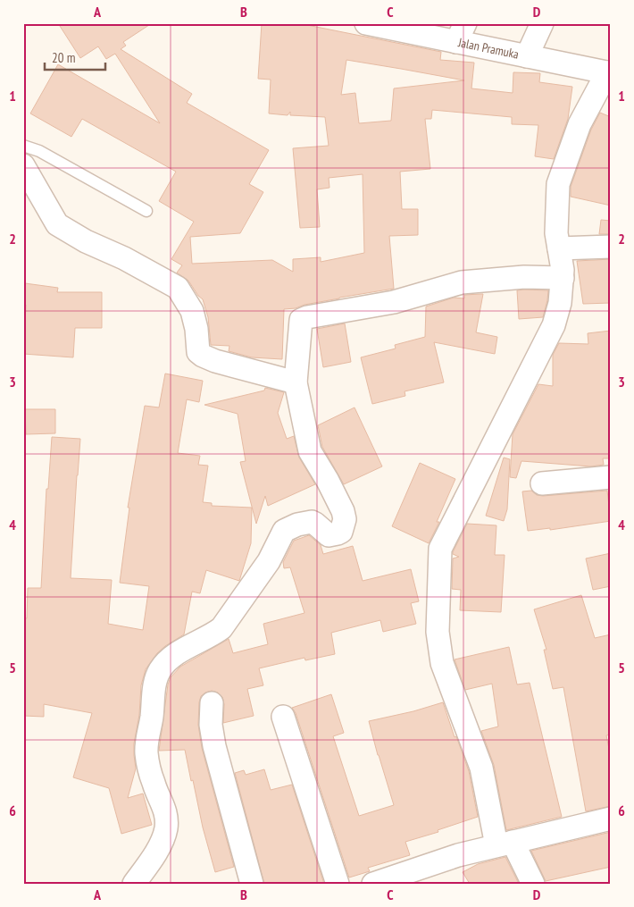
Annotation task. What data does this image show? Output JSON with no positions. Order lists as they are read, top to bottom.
{
  "streets": {
    "street": ["Jalan Pramuka"]
  },
  "scale_bar": "20 m",
  "grid": {
    "columns": [
      "A",
      "B",
      "C",
      "D"
    ],
    "rows": [
      "1",
      "2",
      "3",
      "4",
      "5",
      "6"
    ]
  }
}
